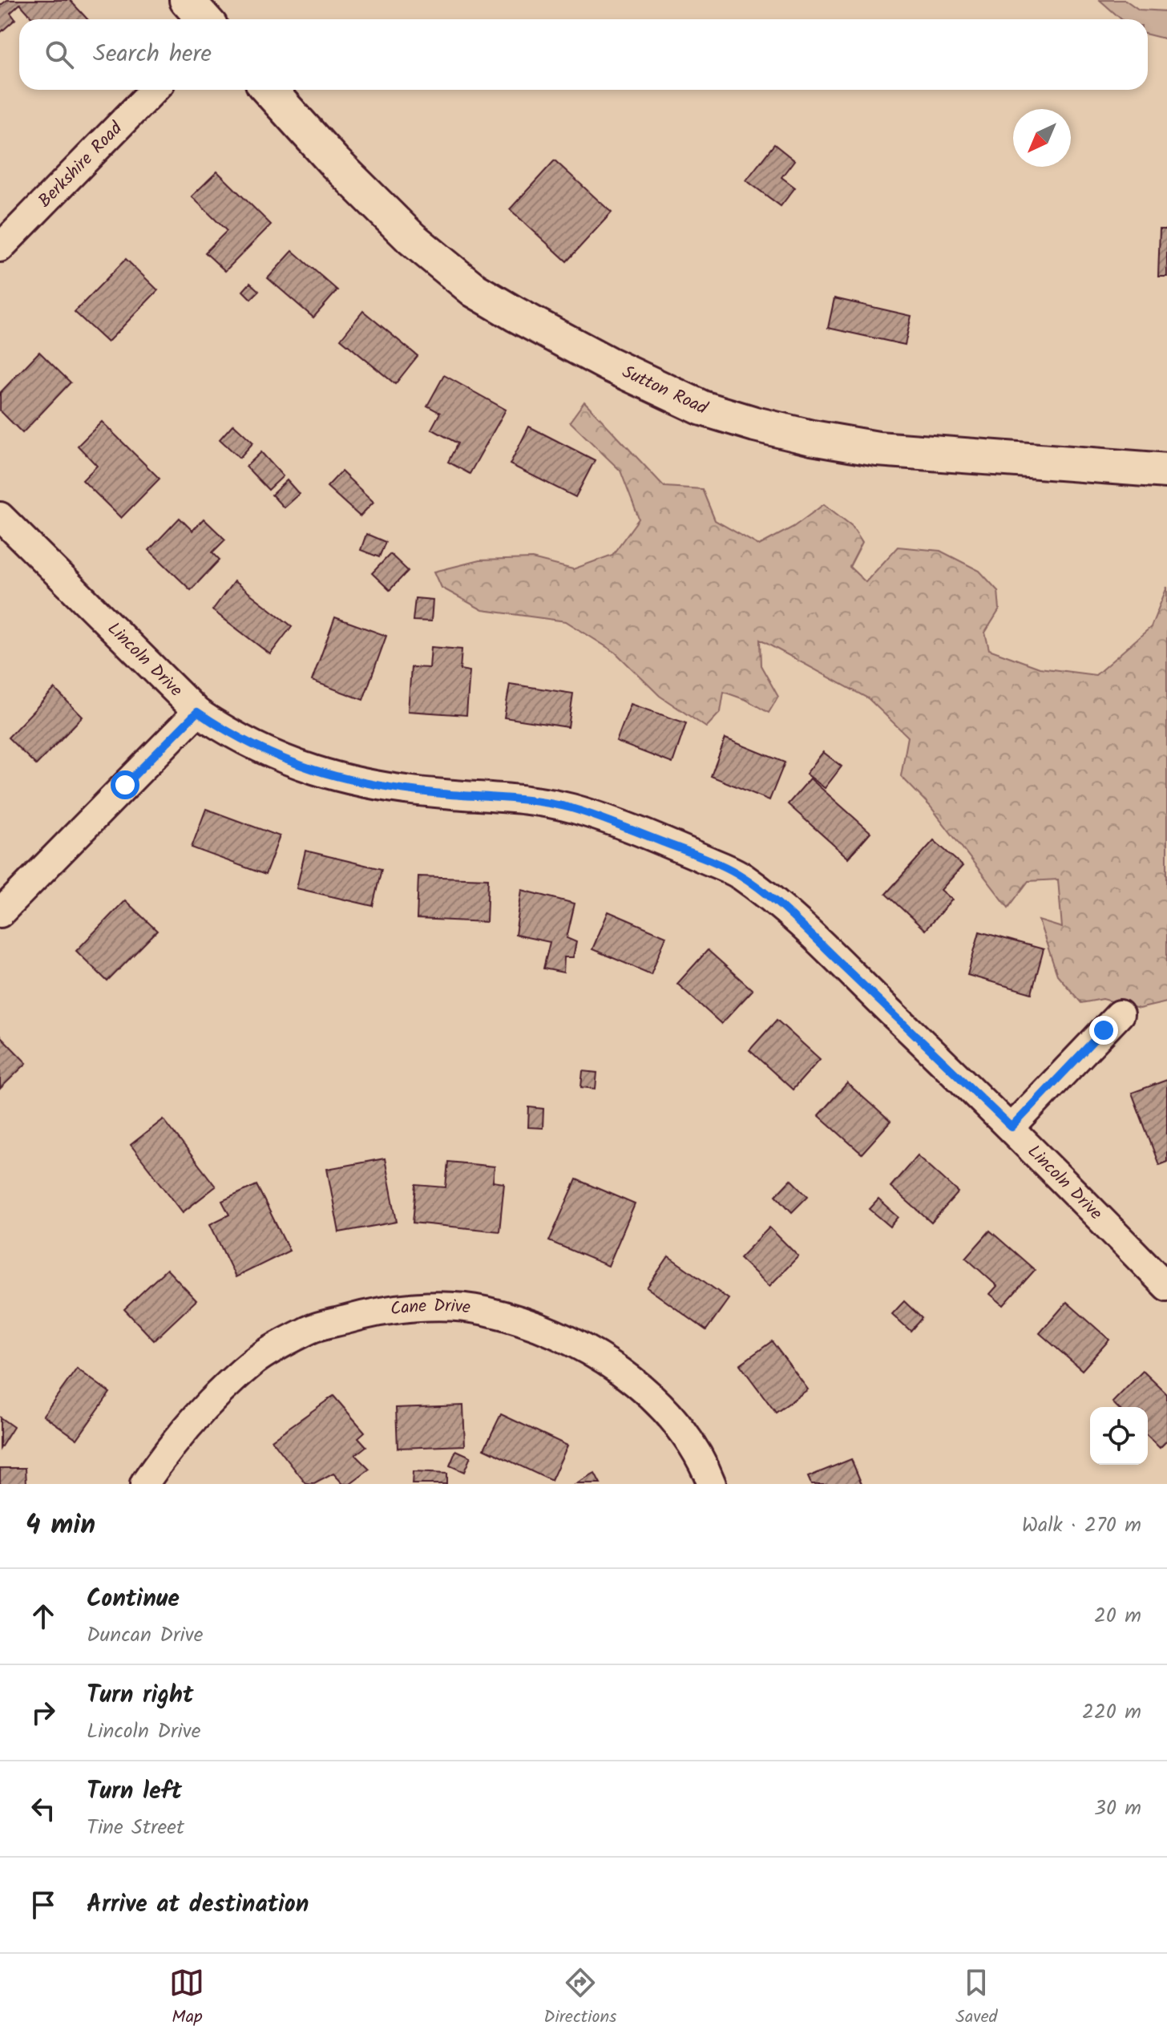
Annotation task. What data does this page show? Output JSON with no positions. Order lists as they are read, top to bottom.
{
  "streets": {
    "street": [
      "Berkshire Road",
      "Sutton Road",
      "Lincoln Drive",
      "Cane Drive"
    ]
  },
  "north": "bottom left",
  "page": {
    "search": "Search here",
    "heading": ["4 min", "Walk · 270 m"],
    "list": [
      ["Continue", "Duncan Drive", "20 m"],
      ["Turn right", "Lincoln Drive", "220 m"],
      ["Turn left", "Tine Street", "30 m"],
      "Arrive at destination"
    ],
    "nav": ["Map", "Directions", "Saved"]
  }
}
